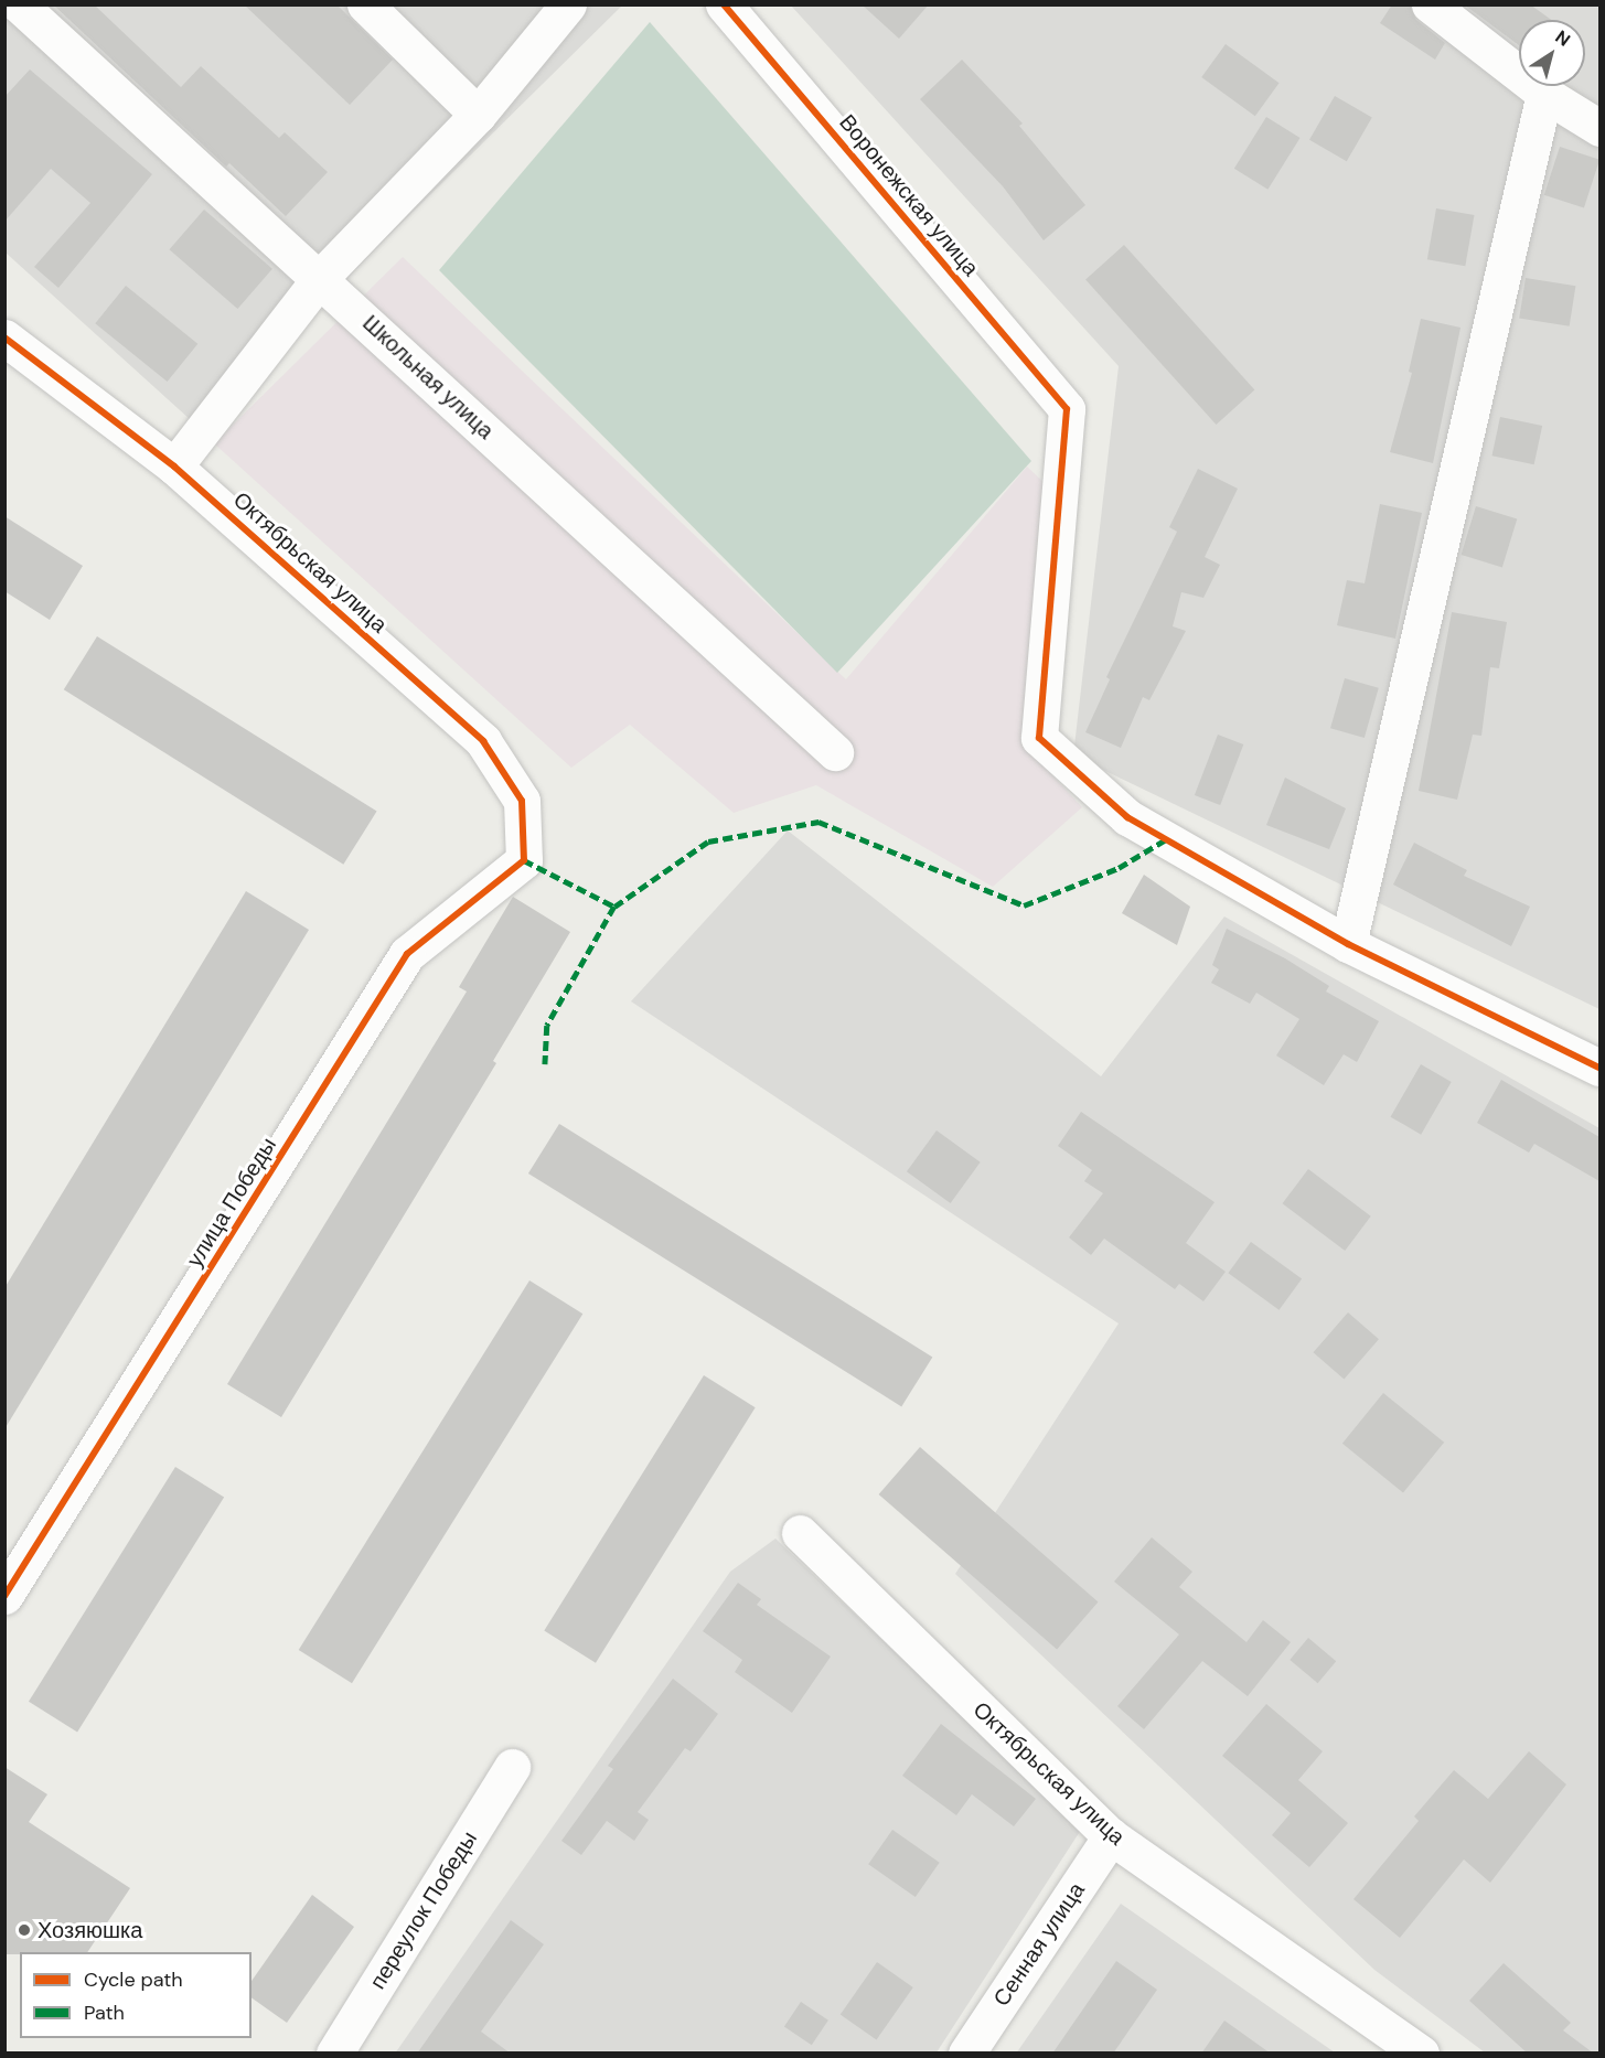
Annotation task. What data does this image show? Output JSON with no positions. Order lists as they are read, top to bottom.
{
  "streets": {
    "street": [
      "Воронежская улица",
      "Школьная улица",
      "Октябрьская улица",
      "улица Победы",
      "переулок Победы",
      "Сенная улица"
    ]
  },
  "crossings": [
    ["Октябрьская улица", "улица Победы"],
    ["Октябрьская улица", "Сенная улица"]
  ],
  "places": ["Хозяюшка"],
  "legend": ["Cycle path", "Path"],
  "north": "top right"
}
